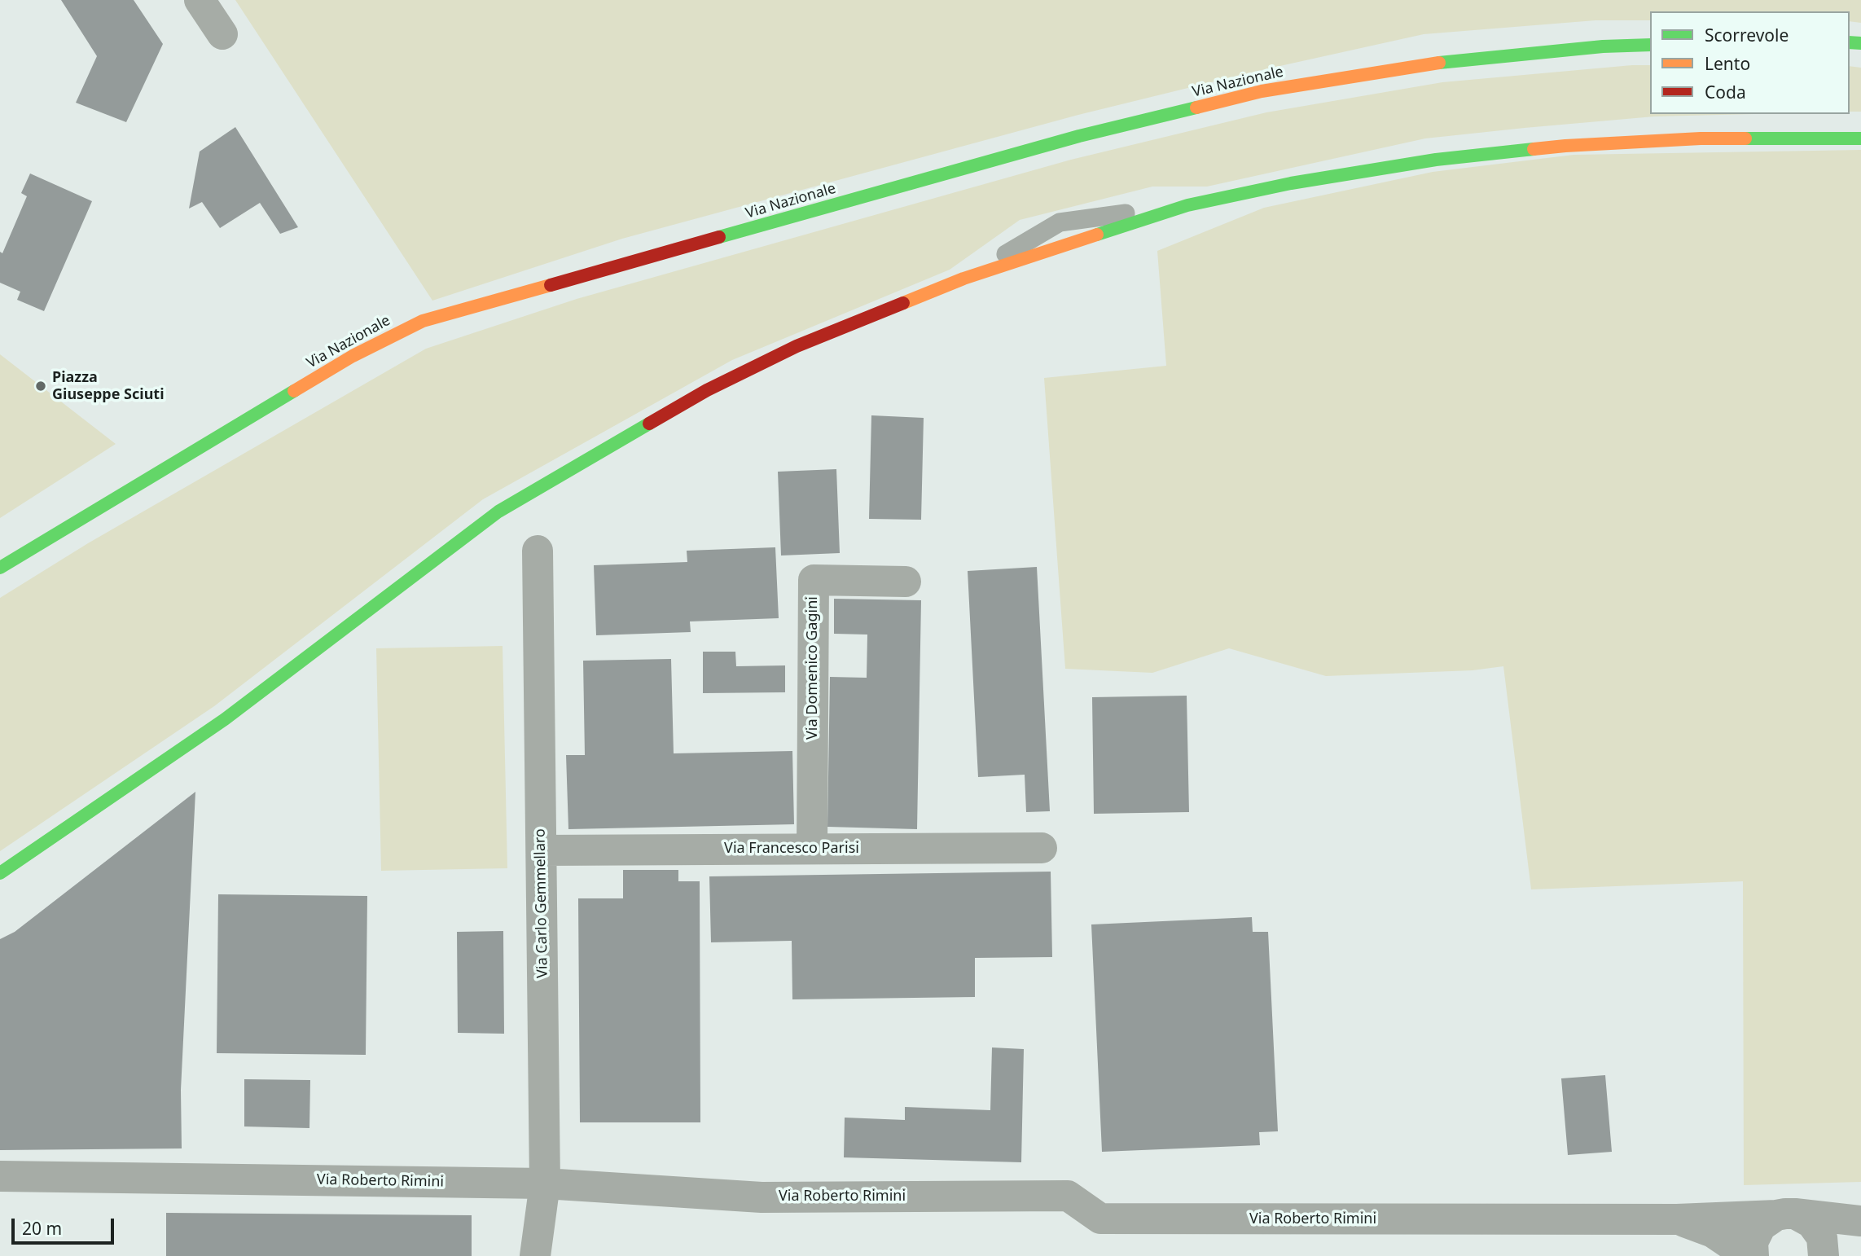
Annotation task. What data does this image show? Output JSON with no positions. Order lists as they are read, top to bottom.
{
  "streets": {
    "street": [
      "Via Nazionale",
      "Via Domenico Gagini",
      "Via Francesco Parisi",
      "Via Carlo Gemmellaro",
      "Via Roberto Rimini"
    ]
  },
  "crossings": [
    ["Via Domenico Gagini", "Via Francesco Parisi"],
    ["Via Francesco Parisi", "Via Carlo Gemmellaro"],
    ["Via Carlo Gemmellaro", "Via Roberto Rimini"]
  ],
  "places": ["Piazza Giuseppe Sciuti"],
  "legend": ["Scorrevole", "Lento", "Coda"],
  "scale_bar": "20 m"
}
